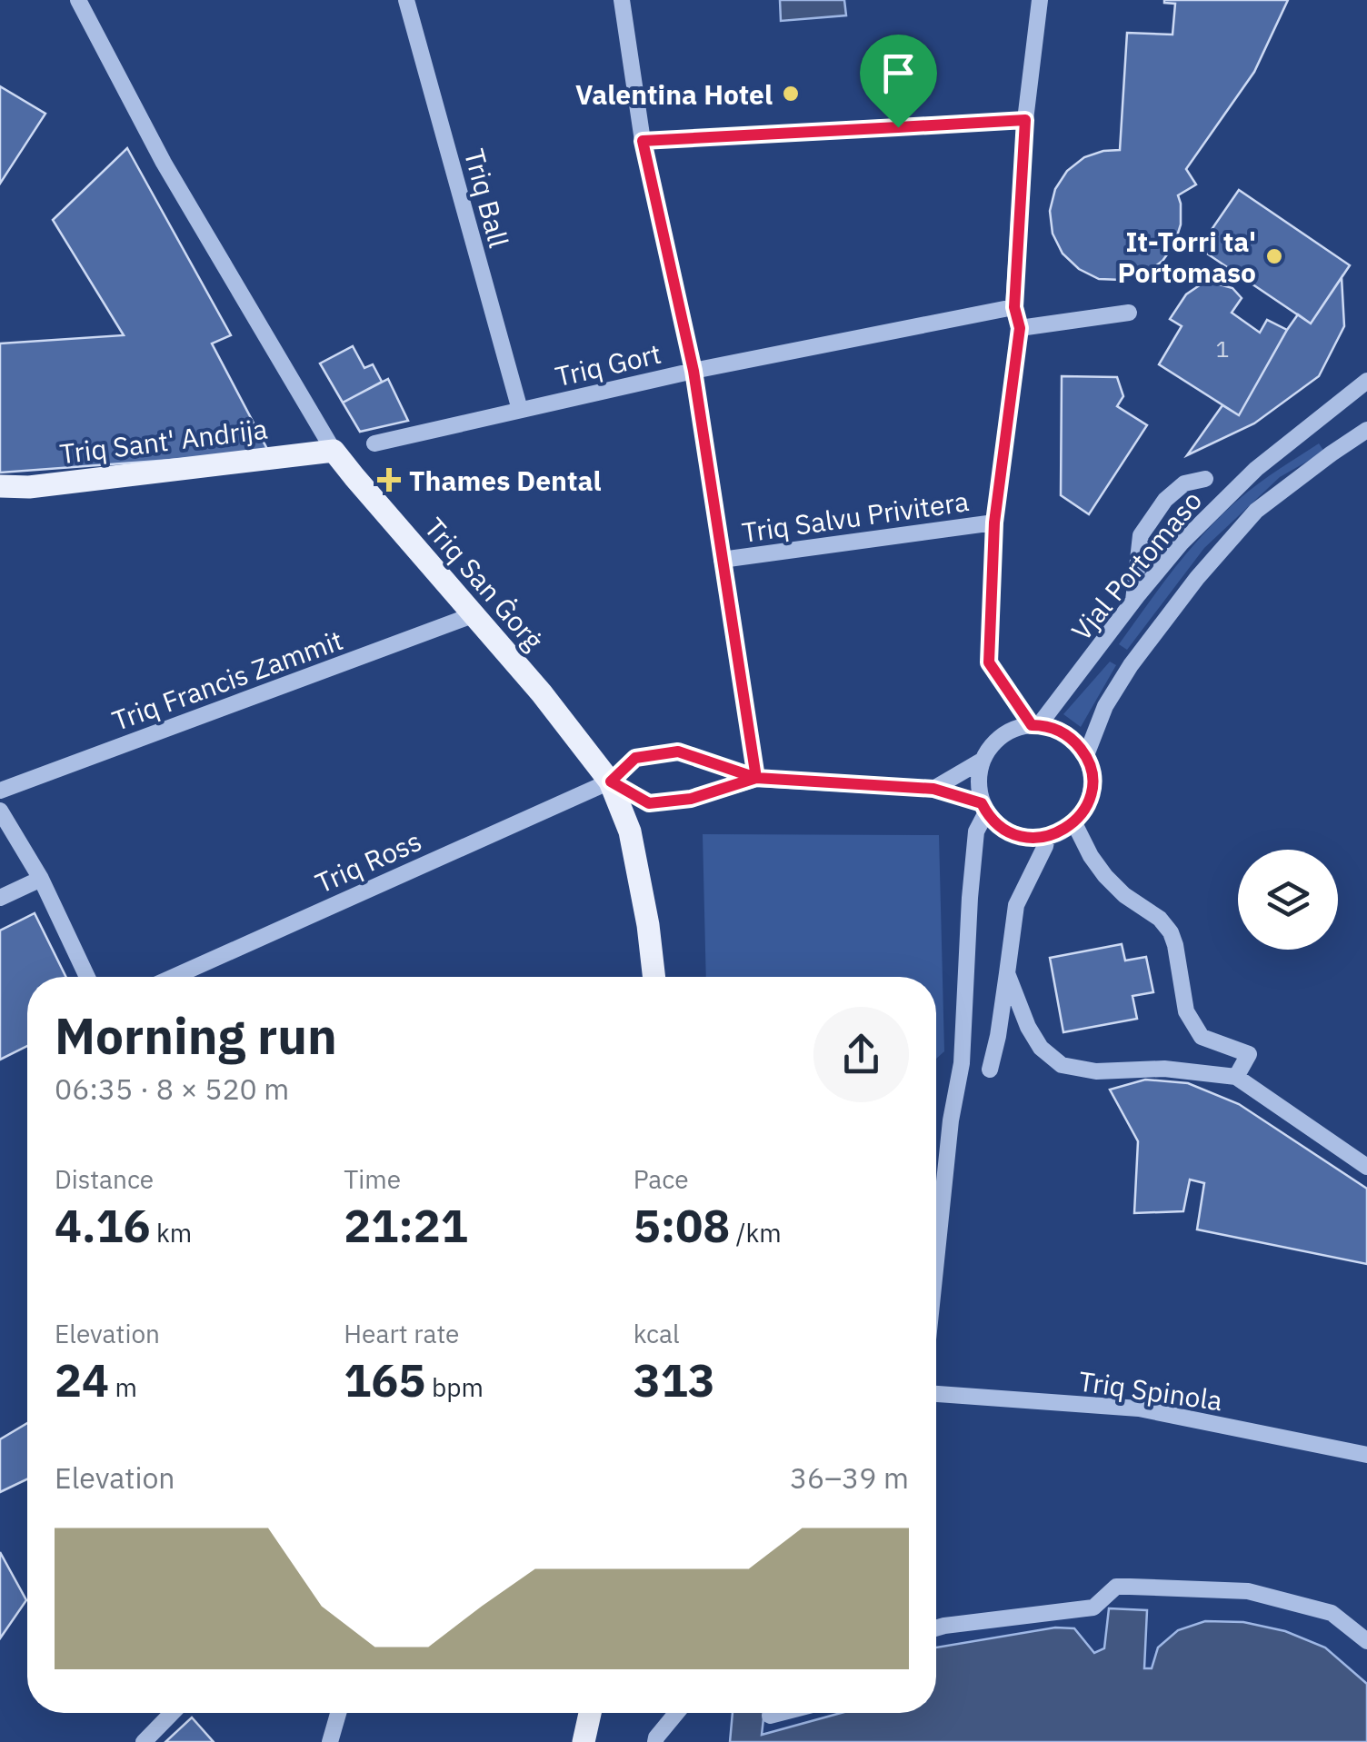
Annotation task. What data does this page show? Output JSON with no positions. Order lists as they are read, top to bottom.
{
  "streets": {
    "main road": ["Triq Sant' Andrija", "Triq San Ġorġ"],
    "street": [
      "Triq Ball",
      "Triq Gort",
      "Triq Salvu Privitera",
      "Vjal Portomaso",
      "Triq Francis Zammit",
      "Triq Ross",
      "Triq Spinola"
    ]
  },
  "crossings": [
    ["Triq Ball", "Triq Gort"],
    ["Triq Sant' Andrija", "Triq San Ġorġ"],
    ["Vjal Portomaso", "Triq Ross"],
    ["Triq San Ġorġ", "Triq Francis Zammit"],
    ["Triq San Ġorġ", "Triq Ross"]
  ],
  "places": {
    "other": ["Valentina Hotel", "It-Torri ta' Portomaso"],
    "health": ["Thames Dental"]
  },
  "house_numbers": ["1"],
  "page": {
    "heading": ["Morning run", "06:35 · 8 × 520 m"],
    "stats": [
      ["Distance", "4.16 km"],
      ["Time", "21:21"],
      ["Pace", "5:08 /km"],
      ["Elevation", "24 m"],
      ["Heart rate", "165 bpm"],
      ["kcal", "313"]
    ],
    "chart": ["Elevation", "36–39 m"]
  }
}
